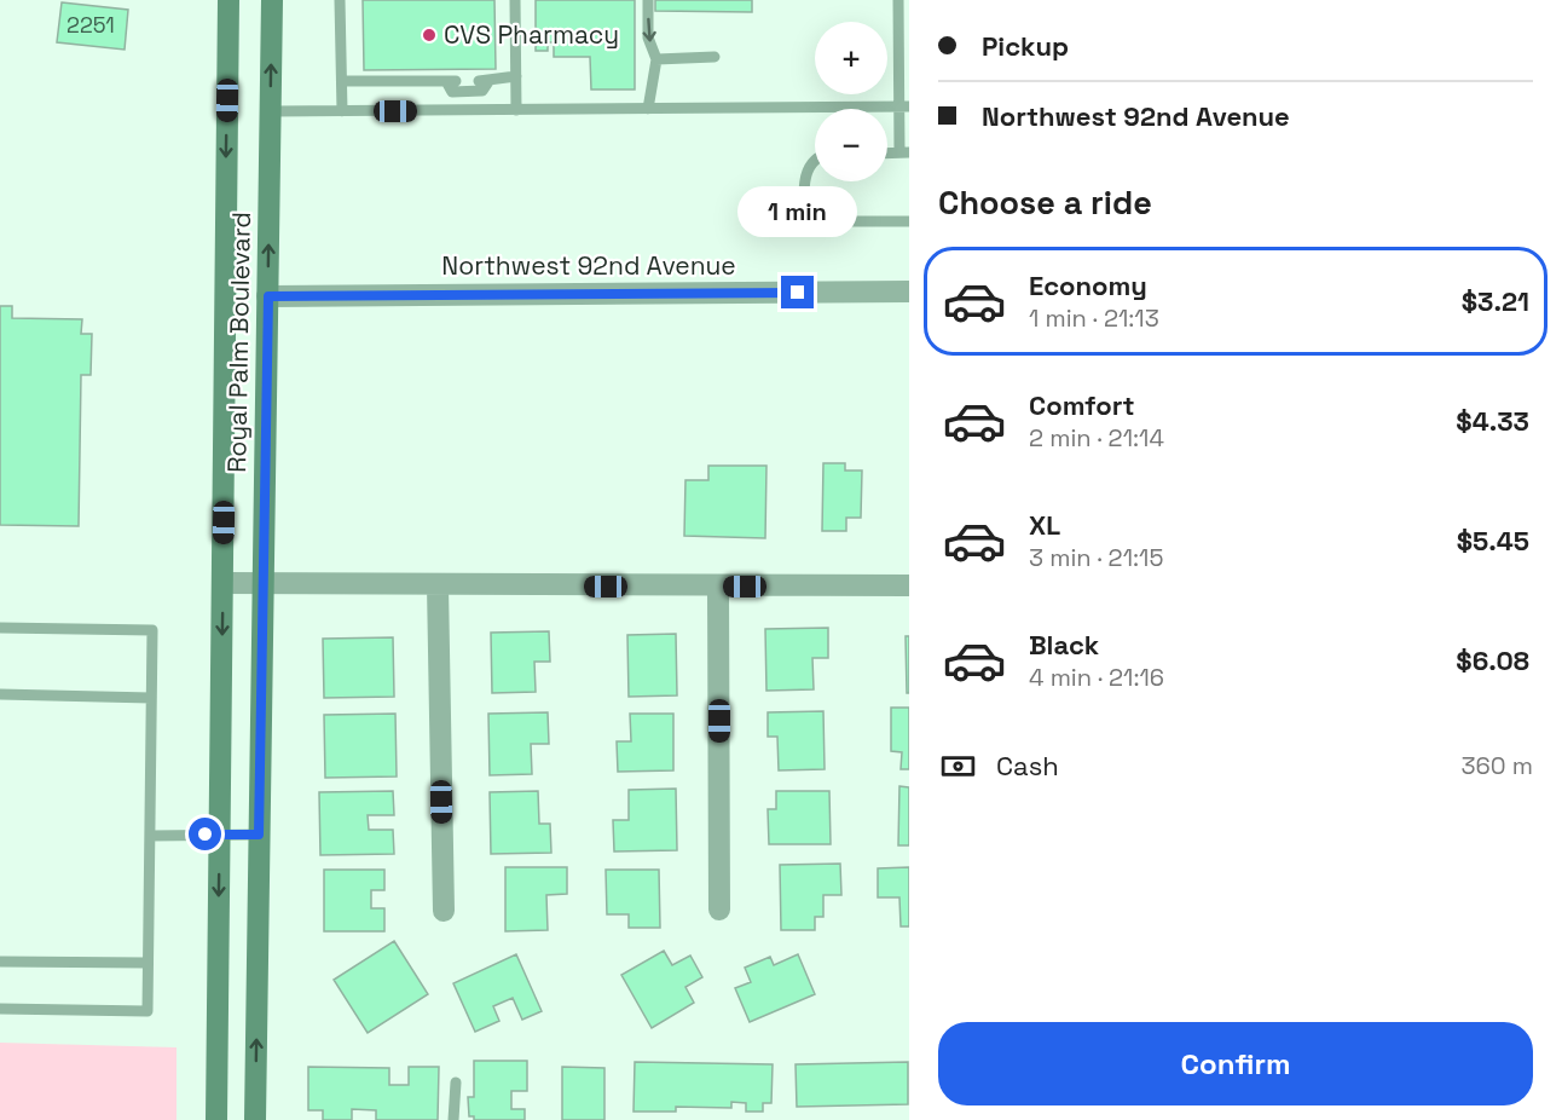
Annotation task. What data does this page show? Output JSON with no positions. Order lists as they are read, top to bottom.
{
  "streets": {
    "main road": ["Royal Palm Boulevard"],
    "street": ["Northwest 92nd Avenue"]
  },
  "crossings": [
    ["Northwest 92nd Avenue", "Royal Palm Boulevard"]
  ],
  "places": ["CVS Pharmacy"],
  "house_numbers": ["2251"],
  "page": {
    "banner": ["Pickup", "Northwest 92nd Avenue"],
    "map_buttons": ["+", "−"],
    "heading": "Choose a ride",
    "bubble": "1 min",
    "list": [
      {
        "name": "Economy",
        "note": "1 min · 21:13",
        "value": "$3.21"
      },
      {
        "name": "Comfort",
        "note": "2 min · 21:14",
        "value": "$4.33"
      },
      {
        "name": "XL",
        "note": "3 min · 21:15",
        "value": "$5.45"
      },
      {
        "name": "Black",
        "note": "4 min · 21:16",
        "value": "$6.08"
      }
    ],
    "pay": ["Cash", "360 m"],
    "buttons": "Confirm"
  }
}
